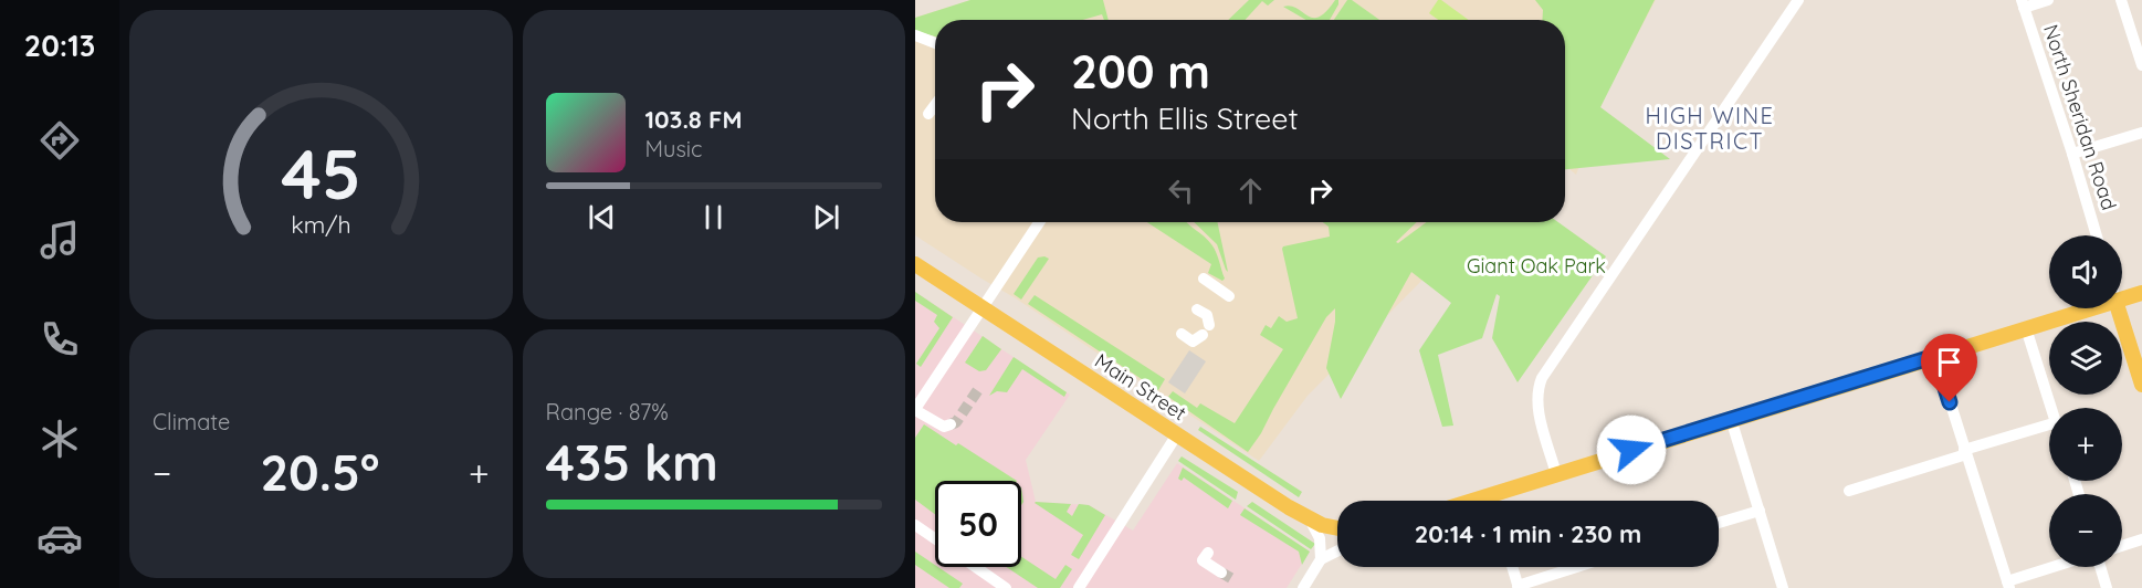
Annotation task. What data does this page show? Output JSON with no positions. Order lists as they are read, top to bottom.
{
  "streets": {
    "main road": ["Main Street"],
    "street": ["North Sheridan Road"]
  },
  "districts": ["HIGH WINE DISTRICT"],
  "parks": ["Giant Oak Park"],
  "page": {
    "tabs": "20:13",
    "turn": ["200 m", "North Ellis Street"],
    "song": ["103.8 FM", "Music"],
    "map_buttons": ["+", "−"],
    "tile": [
      "Climate",
      ["Range · 87%", "435 km"]
    ],
    "heat": ["−", "20.5°", "+"],
    "limit": "50",
    "trip": "20:14 · 1 min · 230 m",
    "gauge": ["45", "km/h"]
  }
}
